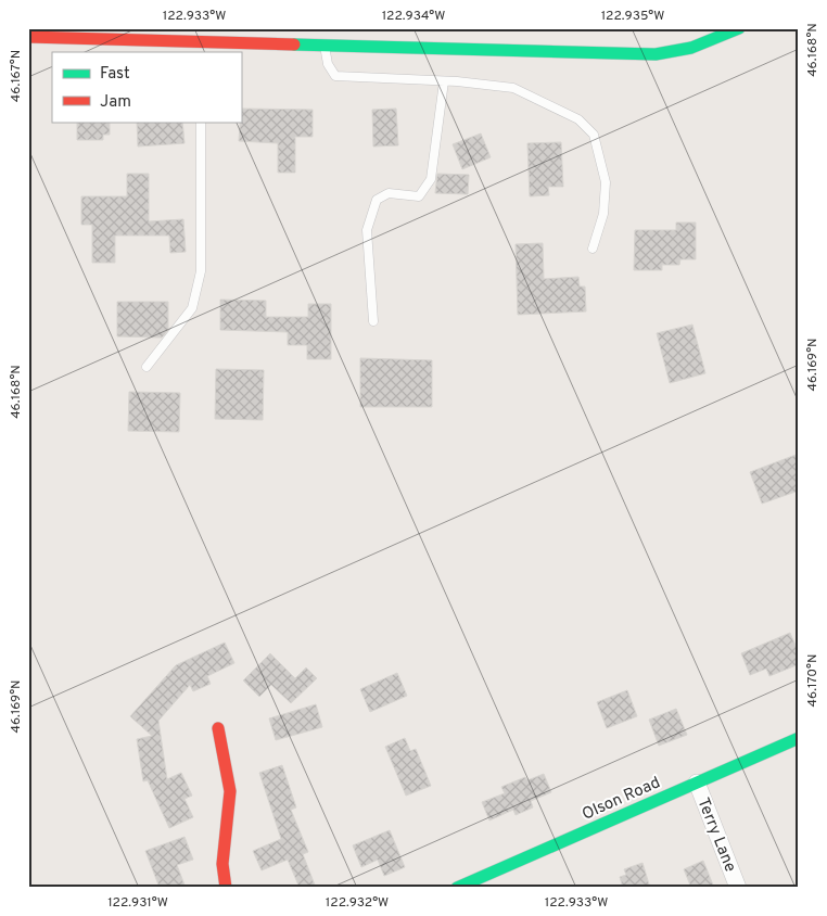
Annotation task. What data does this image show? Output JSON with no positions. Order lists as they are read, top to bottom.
{
  "streets": {
    "street": ["Olson Road", "Terry Lane"]
  },
  "crossings": [
    ["Olson Road", "Terry Lane"]
  ],
  "legend": ["Fast", "Jam"],
  "coordinates": [
    "122.933°W",
    "122.934°W",
    "122.935°W",
    "46.168°N",
    "46.167°N",
    "46.169°N",
    "46.170°N",
    "122.931°W",
    "122.932°W"
  ]
}
